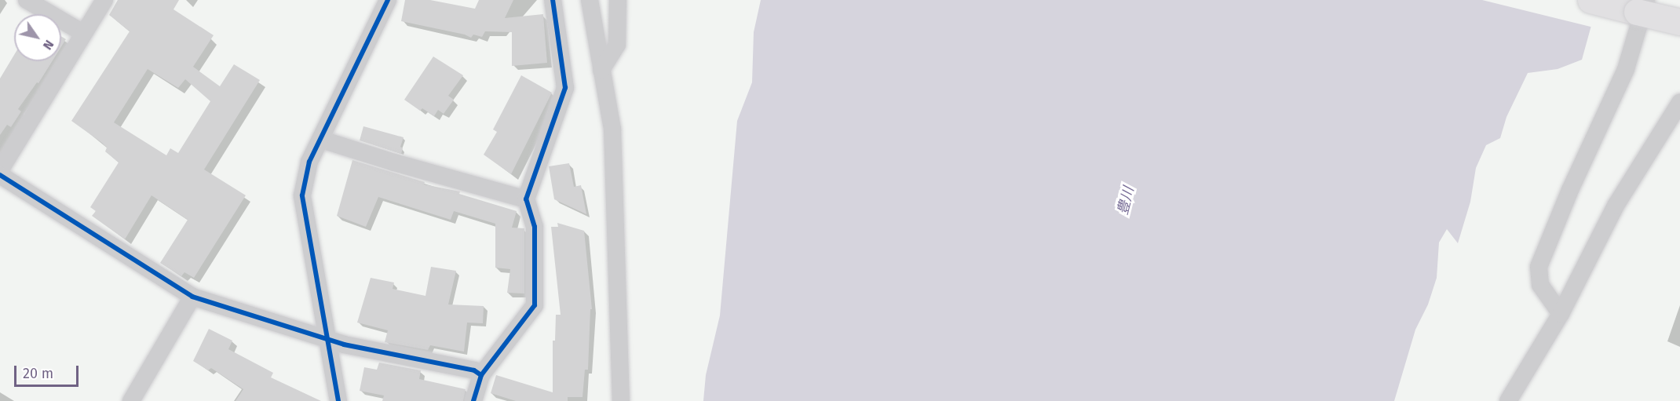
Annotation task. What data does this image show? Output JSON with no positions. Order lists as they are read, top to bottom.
{
  "water": ["豊川"],
  "scale_bar": "20 m",
  "north": "bottom right"
}
